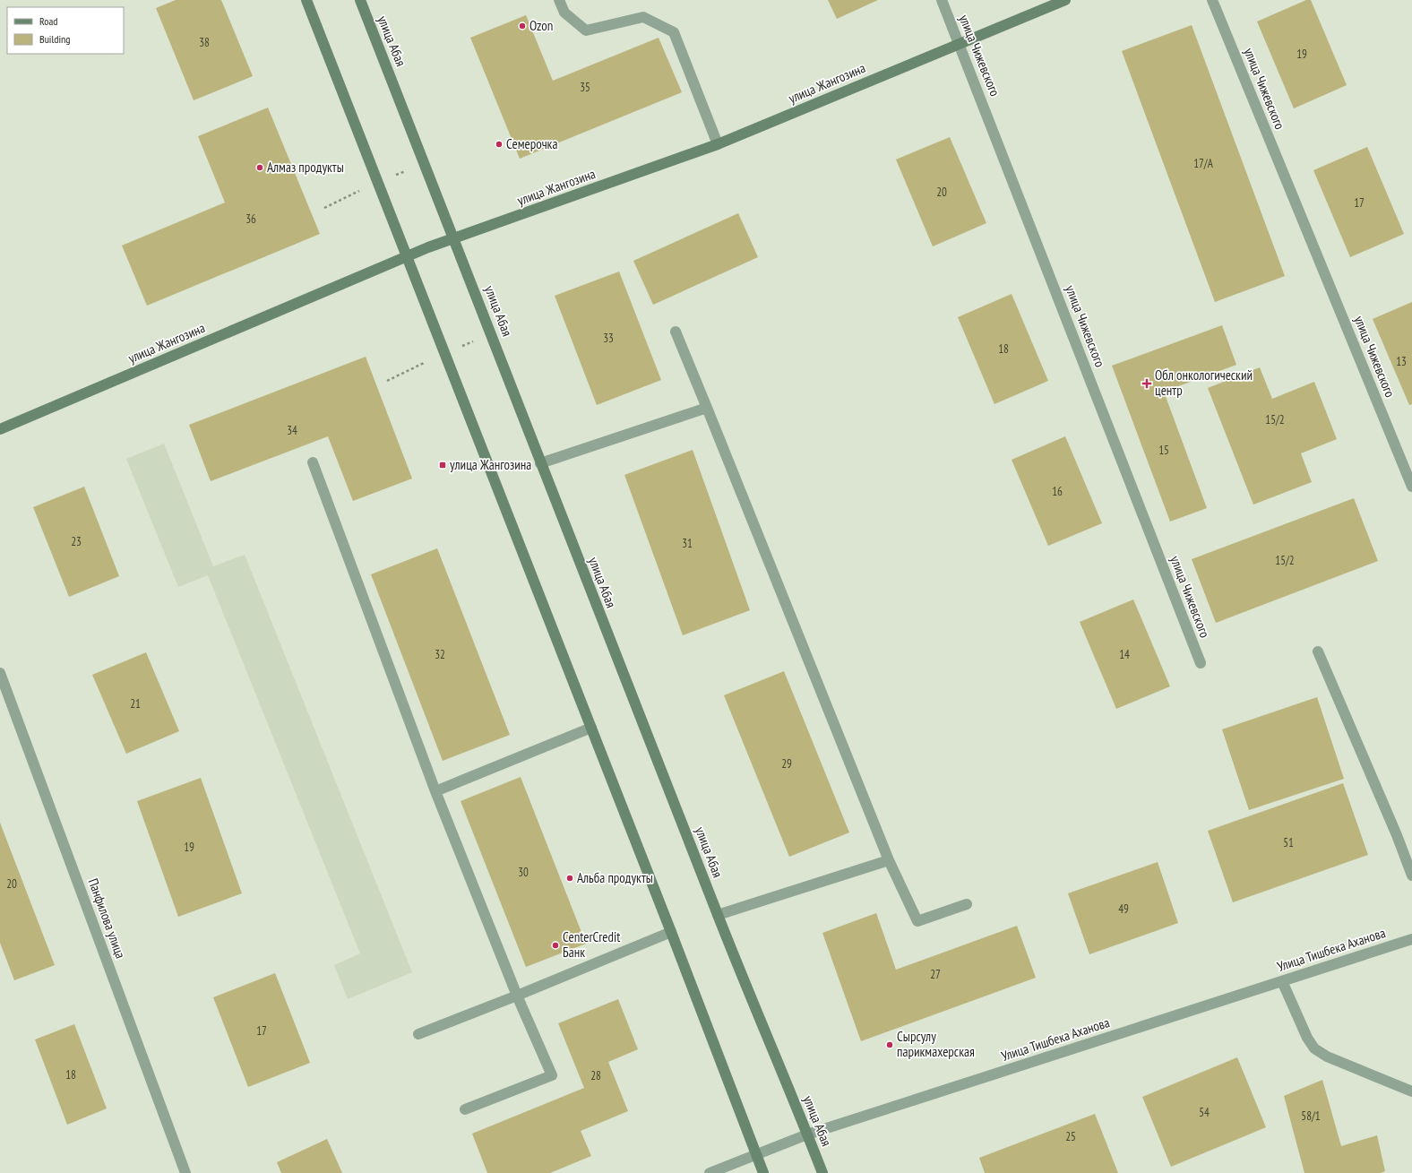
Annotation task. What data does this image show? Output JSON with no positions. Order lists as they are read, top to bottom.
{
  "streets": {
    "main road": ["улица Абая", "улица Жангозина"],
    "street": ["улица Чижевского", "Панфилова улица", "Улица Тишбека Аханова"]
  },
  "crossings": [
    ["улица Абая", "улица Жангозина"],
    ["улица Абая", "Улица Тишбека Аханова"],
    ["улица Чижевского", "улица Жангозина"]
  ],
  "places": {
    "other": [
      "Ozon",
      "Семерочка",
      "Алмаз продукты",
      "Альба продукты",
      "CenterCredit Банк",
      "Сырсулу парикмахерская"
    ],
    "health": ["Обл онкологический центр"],
    "transit": ["улица Жангозина"]
  },
  "house_numbers": [
    "38",
    "19",
    "35",
    "17/А",
    "20",
    "17",
    "36",
    "33",
    "18",
    "13",
    "15/2",
    "34",
    "15",
    "16",
    "23",
    "31",
    "15/2",
    "32",
    "14",
    "21",
    "29",
    "51",
    "19",
    "30",
    "20",
    "49",
    "27",
    "17",
    "18",
    "28",
    "54",
    "58/1",
    "25"
  ],
  "legend": ["Road", "Building"]
}
